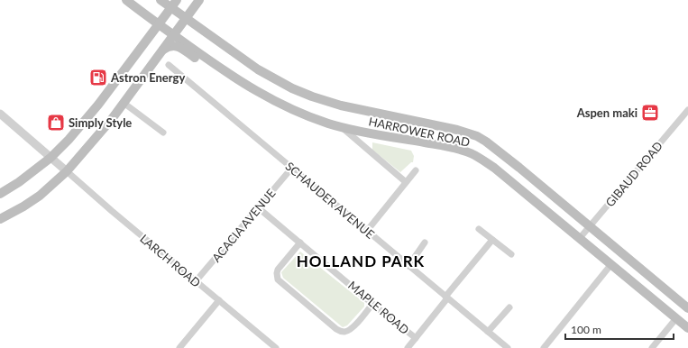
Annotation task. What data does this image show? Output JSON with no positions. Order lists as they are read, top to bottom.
{
  "streets": {
    "main road": ["HARROWER ROAD"],
    "street": [
      "GIBAUD ROAD",
      "SCHAUDER AVENUE",
      "ACACIA AVENUE",
      "LARCH ROAD",
      "MAPLE ROAD"
    ]
  },
  "crossings": [
    ["HARROWER ROAD", "GIBAUD ROAD"],
    ["SCHAUDER AVENUE", "ACACIA AVENUE"],
    ["ACACIA AVENUE", "LARCH ROAD"],
    ["ACACIA AVENUE", "MAPLE ROAD"]
  ],
  "districts": ["HOLLAND PARK"],
  "places": {
    "fuel station": ["Astron Energy"],
    "office": ["Aspen maki"],
    "shop": ["Simply Style"]
  },
  "scale_bar": "100 m"
}
